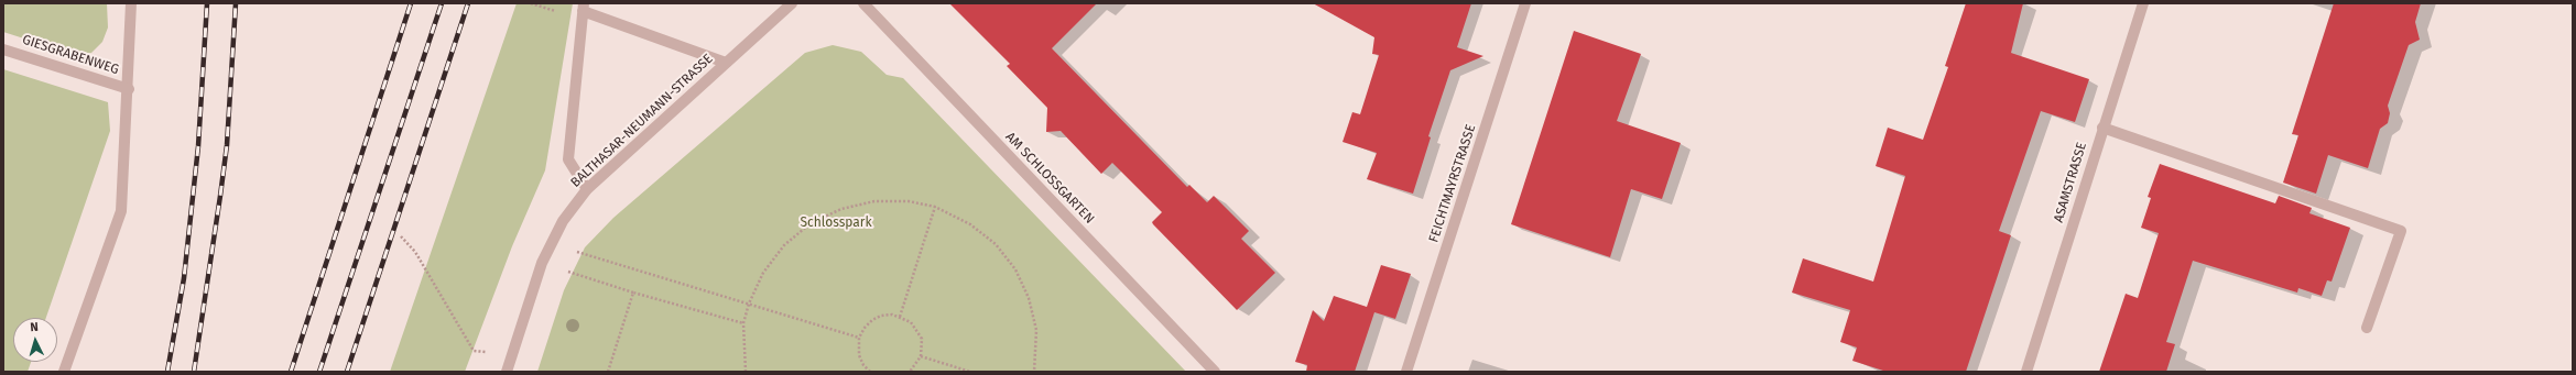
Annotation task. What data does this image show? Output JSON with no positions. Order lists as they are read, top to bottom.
{
  "streets": {
    "street": [
      "GIESGRABENWEG",
      "BALTHASAR-NEUMANN-STRASSE",
      "AM SCHLOSSGARTEN",
      "ASAMSTRASSE",
      "FEICHTMAYRSTRASSE"
    ]
  },
  "parks": ["Schlosspark"],
  "north": "top"
}
